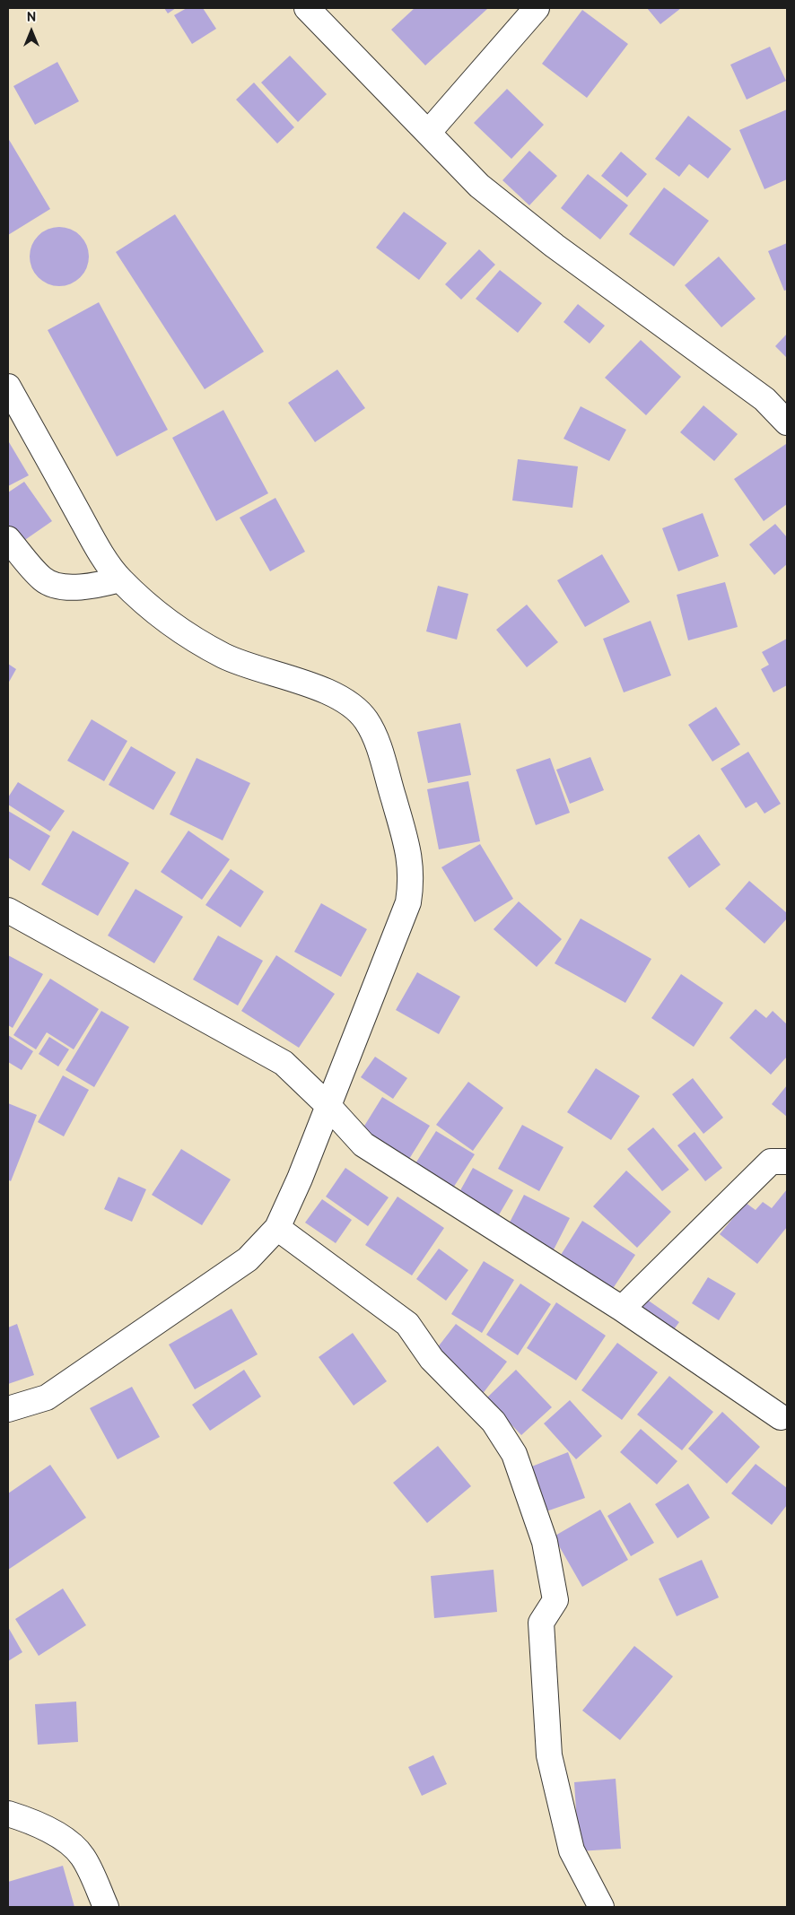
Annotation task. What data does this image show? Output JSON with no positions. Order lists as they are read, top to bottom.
{
  "north": "top"
}
